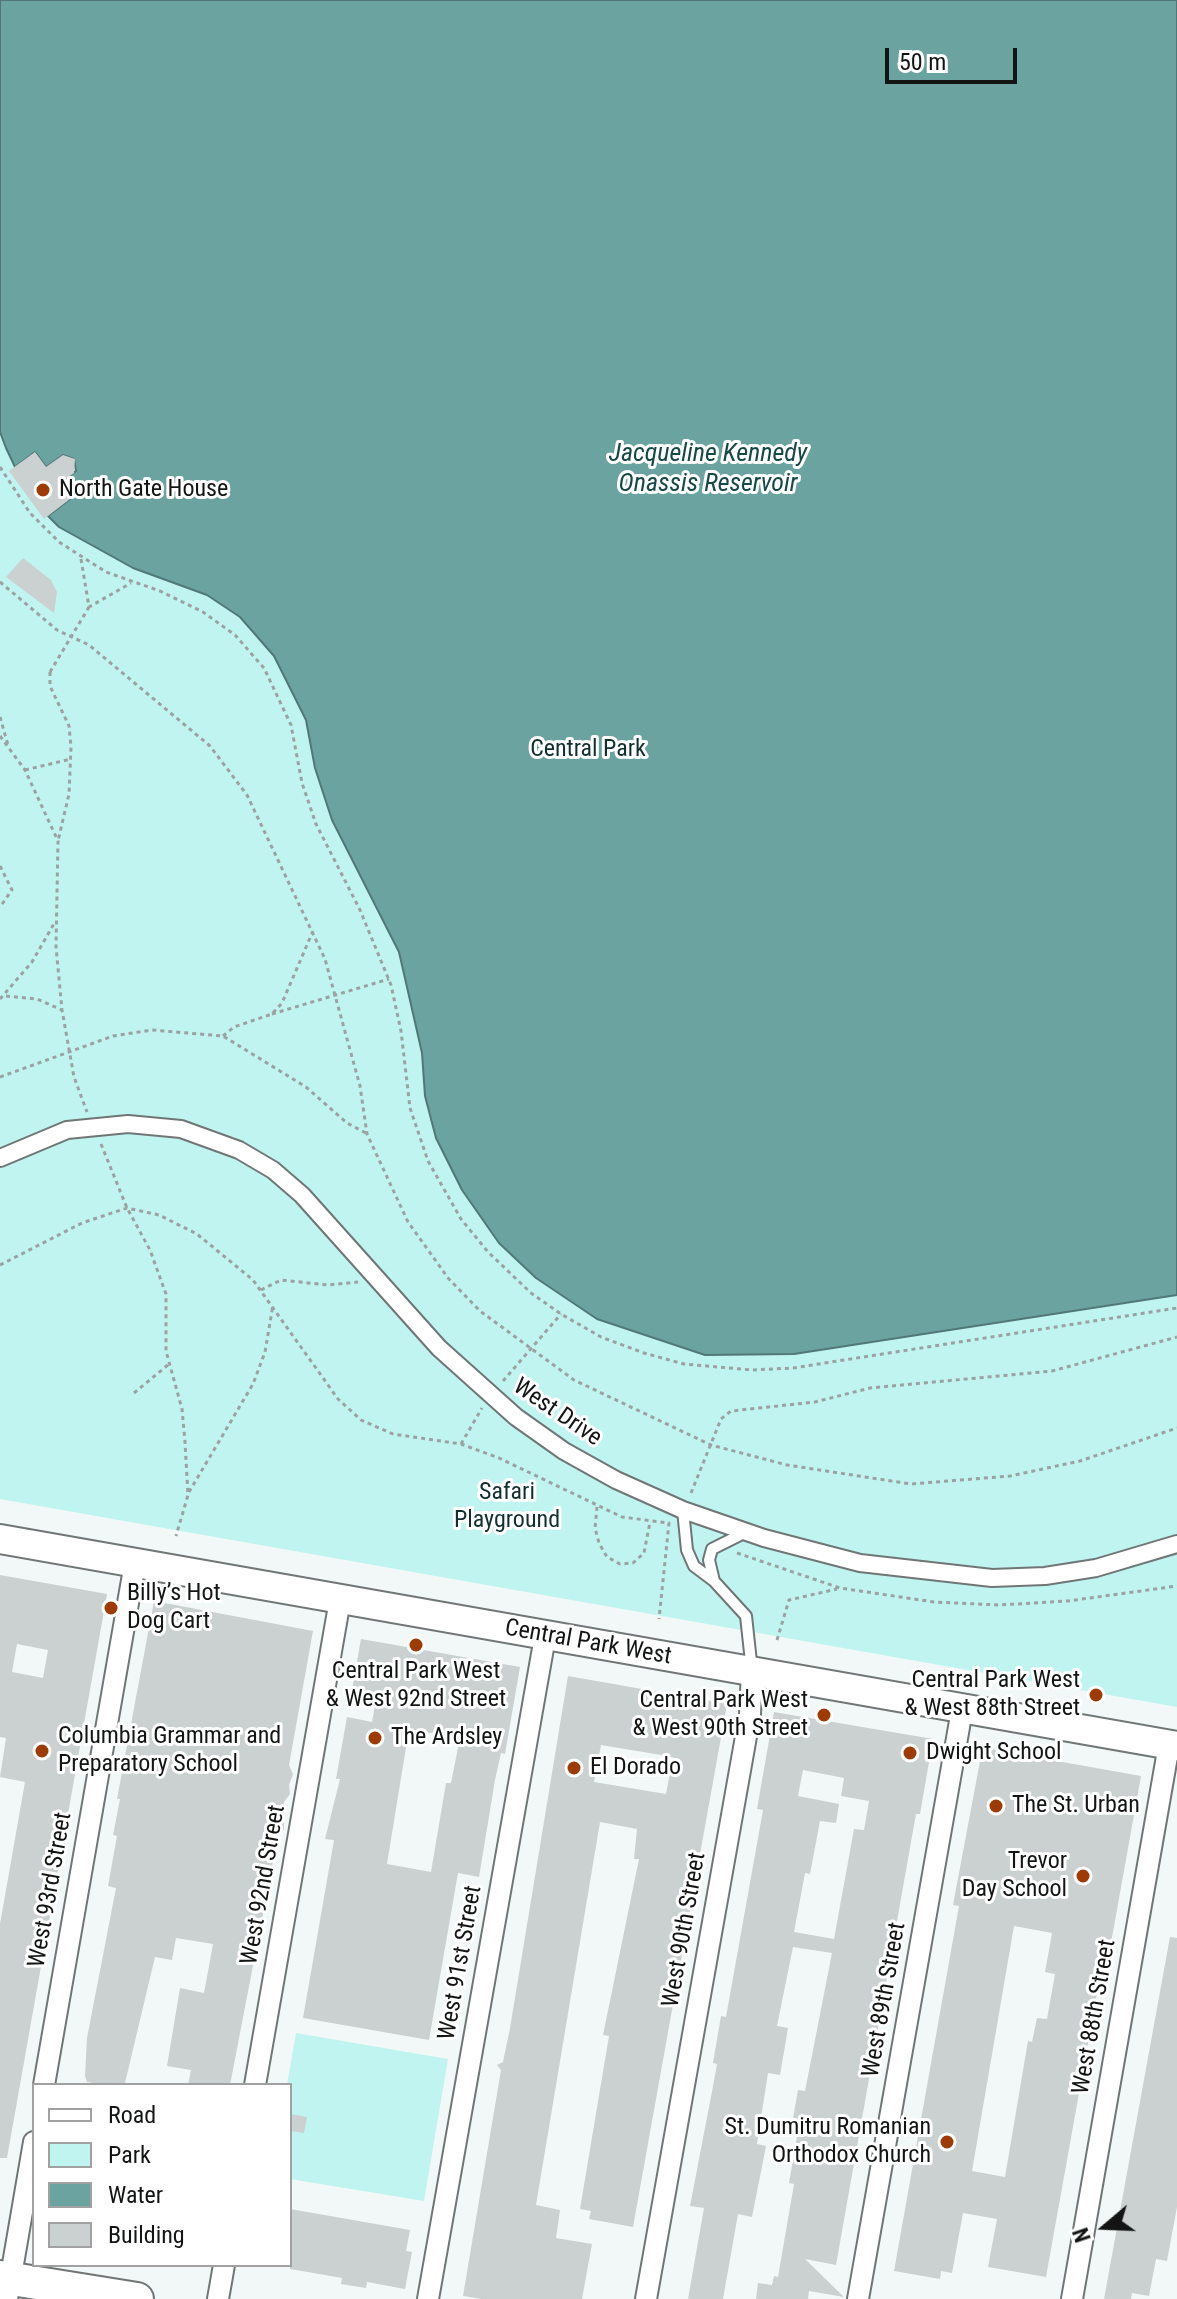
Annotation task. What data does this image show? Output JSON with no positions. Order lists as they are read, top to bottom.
{
  "streets": {
    "main road": ["Central Park West"],
    "street": [
      "West Drive",
      "West 92nd Street",
      "West 93rd Street",
      "West 90th Street",
      "West 91st Street",
      "West 89th Street",
      "West 88th Street"
    ]
  },
  "crossings": [
    ["West Drive", "West 90th Street"],
    ["Central Park West", "West 92nd Street"],
    ["Central Park West", "West 93rd Street"],
    ["Central Park West", "West 90th Street"],
    ["Central Park West", "West 91st Street"],
    ["Central Park West", "West 89th Street"],
    ["Central Park West", "West 88th Street"]
  ],
  "water": ["Jacqueline Kennedy Onassis Reservoir"],
  "parks": ["Central Park", "Safari Playground"],
  "places": [
    "North Gate House",
    "Billy’s Hot Dog Cart",
    "Central Park West & West 92nd Street",
    "Central Park West & West 88th Street",
    "Central Park West & West 90th Street",
    "The Ardsley",
    "Columbia Grammar and Preparatory School",
    "Dwight School",
    "El Dorado",
    "The St. Urban",
    "Trevor Day School",
    "St. Dumitru Romanian Orthodox Church"
  ],
  "legend": [
    "Road",
    "Park",
    "Water",
    "Building"
  ],
  "scale_bar": "50 m",
  "north": "left"
}
